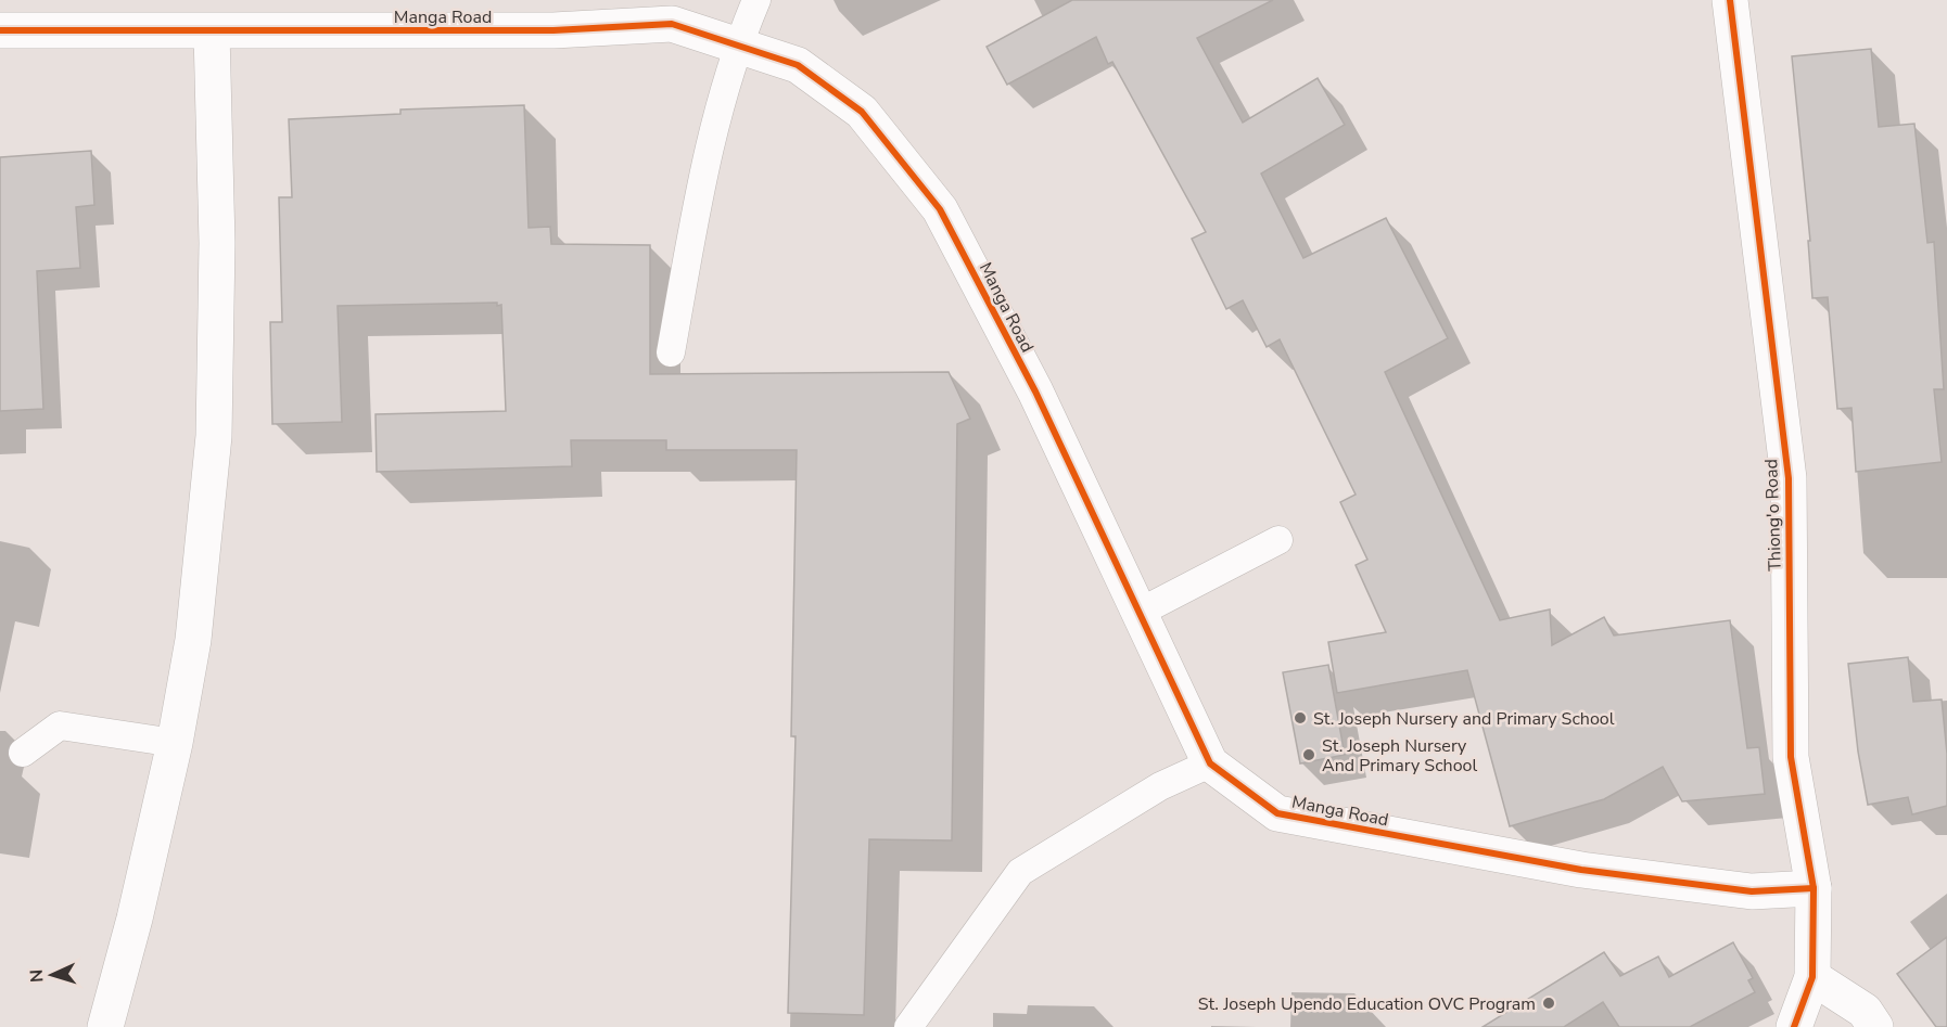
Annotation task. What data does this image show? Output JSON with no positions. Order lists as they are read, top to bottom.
{
  "streets": {
    "street": ["Manga Road", "Thiong'o Road"]
  },
  "crossings": [
    ["Manga Road", "Thiong'o Road"]
  ],
  "places": ["St. Joseph Nursery and Primary School", "St. Joseph Nursery And Primary School", "St. Joseph Upendo Education OVC Program"],
  "north": "left"
}
